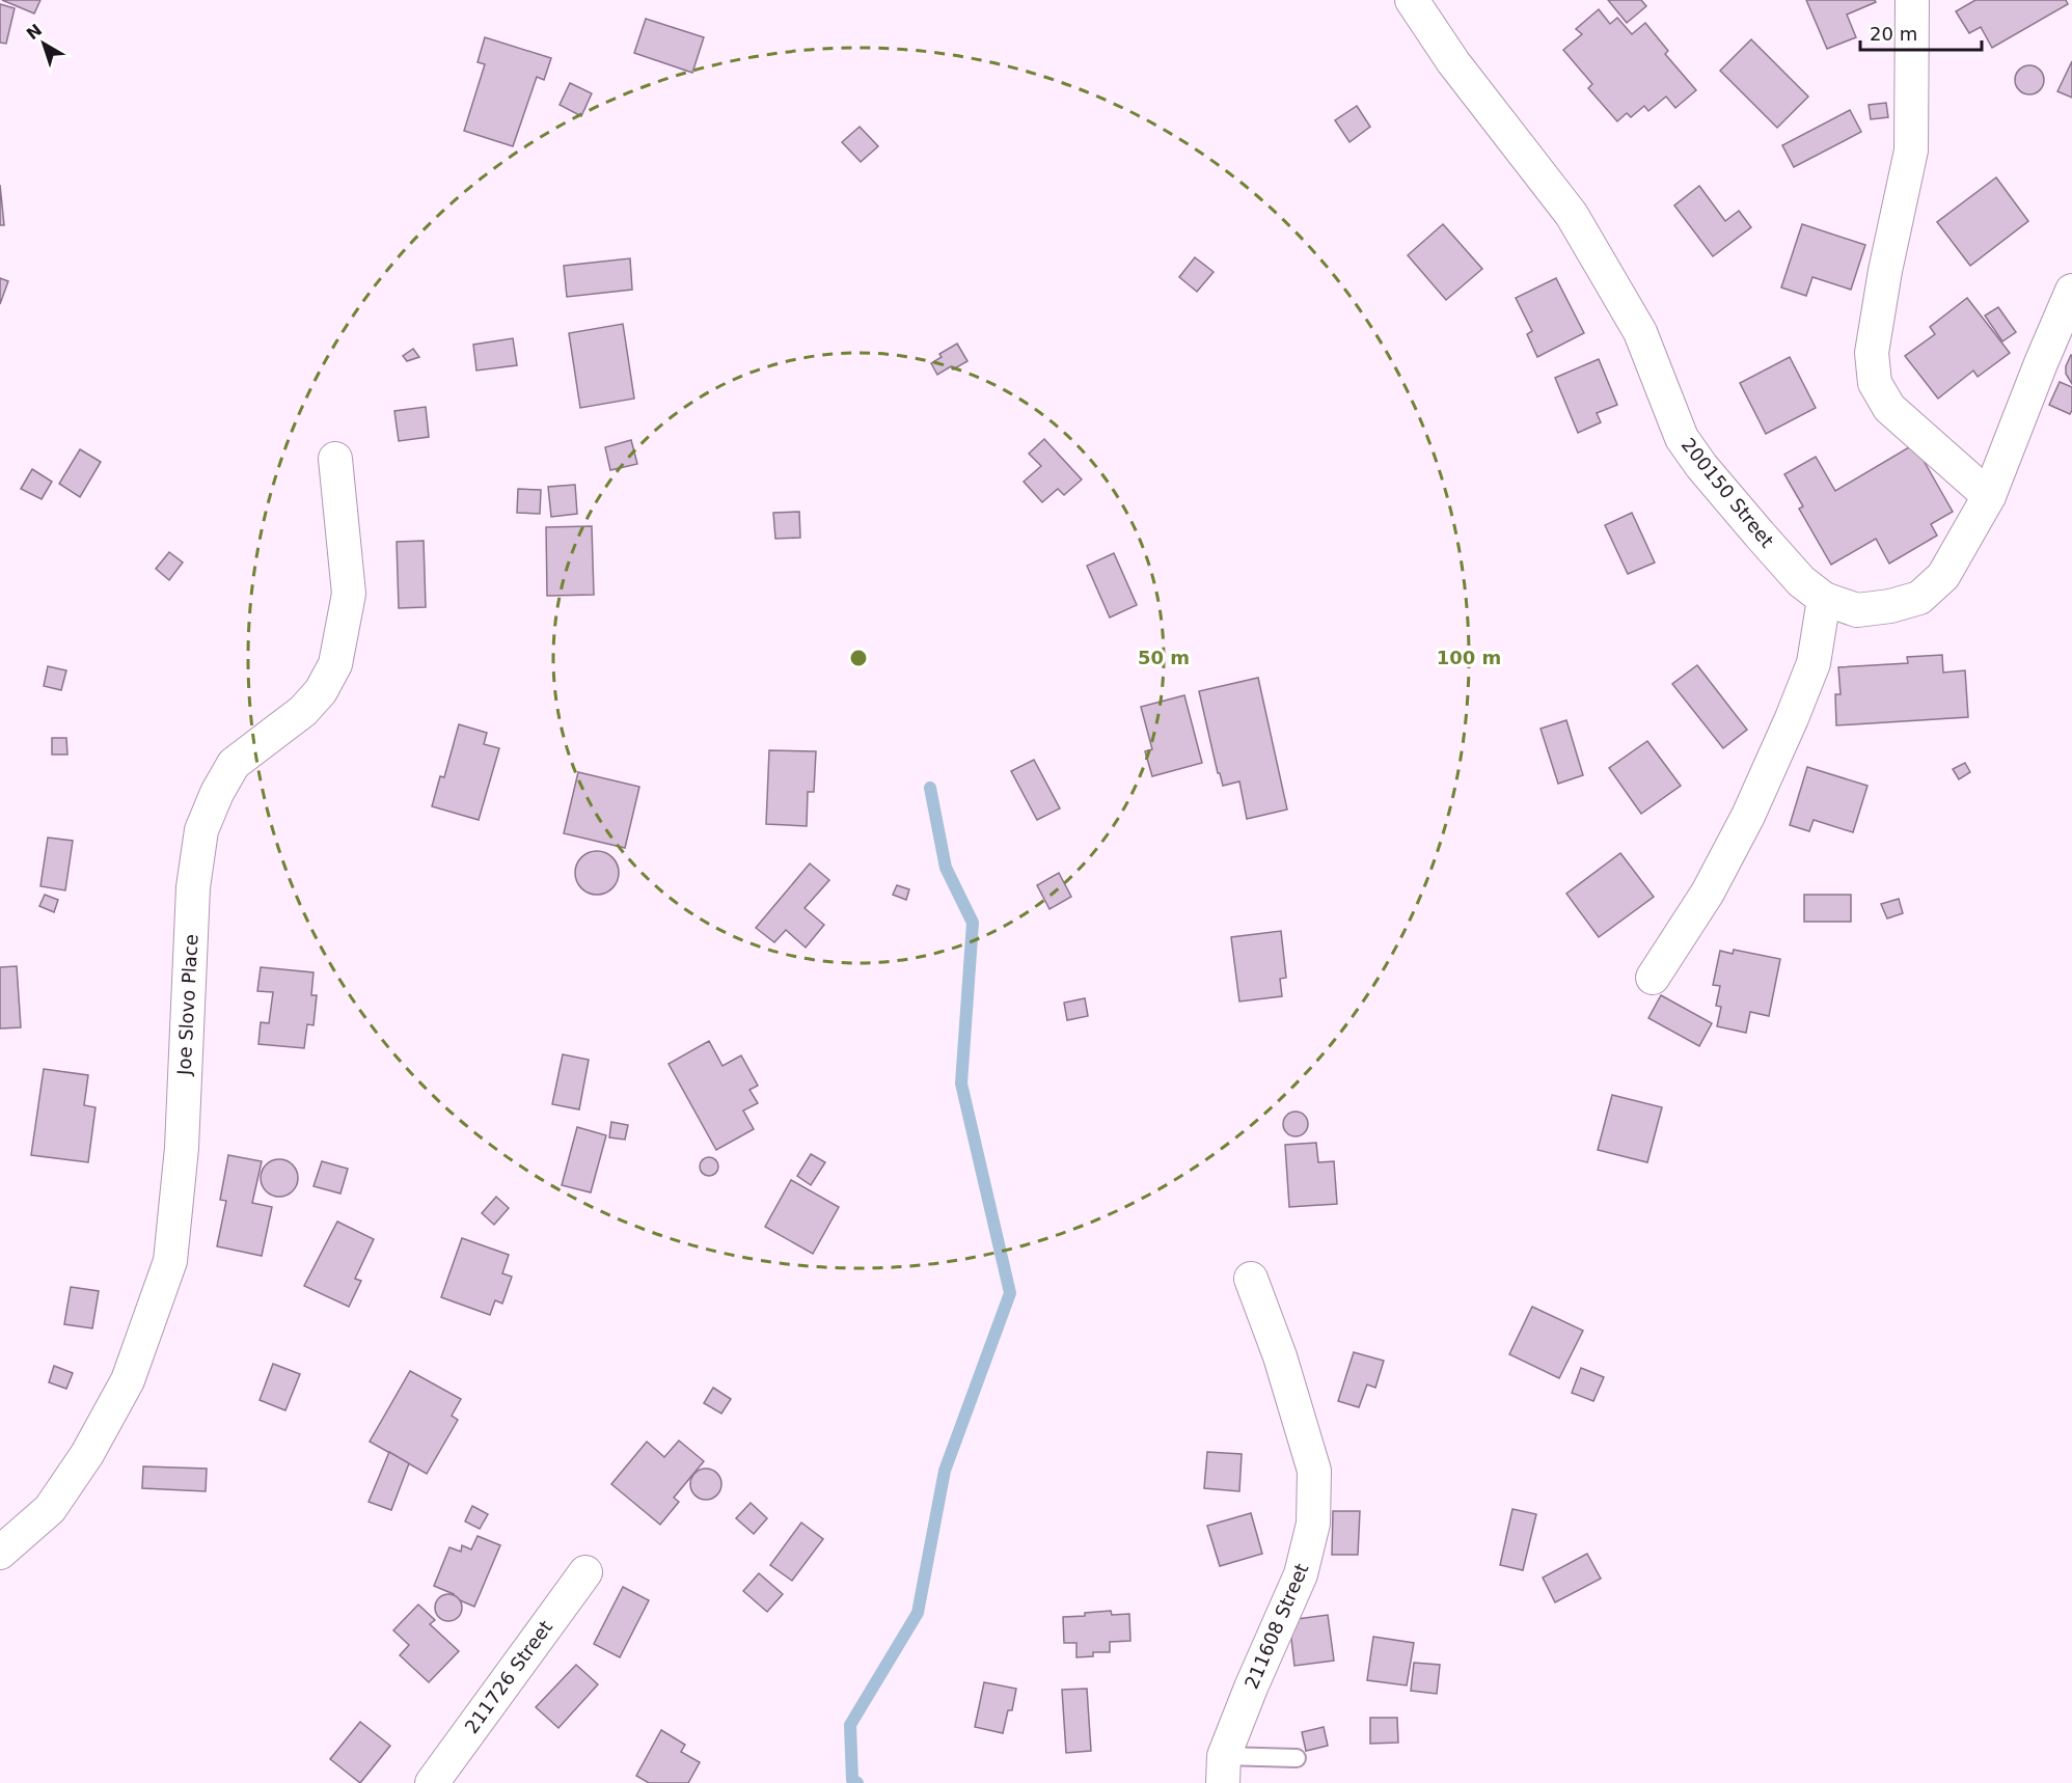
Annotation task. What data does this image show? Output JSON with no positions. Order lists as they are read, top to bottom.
{
  "streets": {
    "street": [
      "200150 Street",
      "Joe Slovo Place",
      "211608 Street",
      "211726 Street"
    ]
  },
  "scale_bar": "20 m",
  "north": "top left",
  "rings": ["50 m", "100 m"]
}
